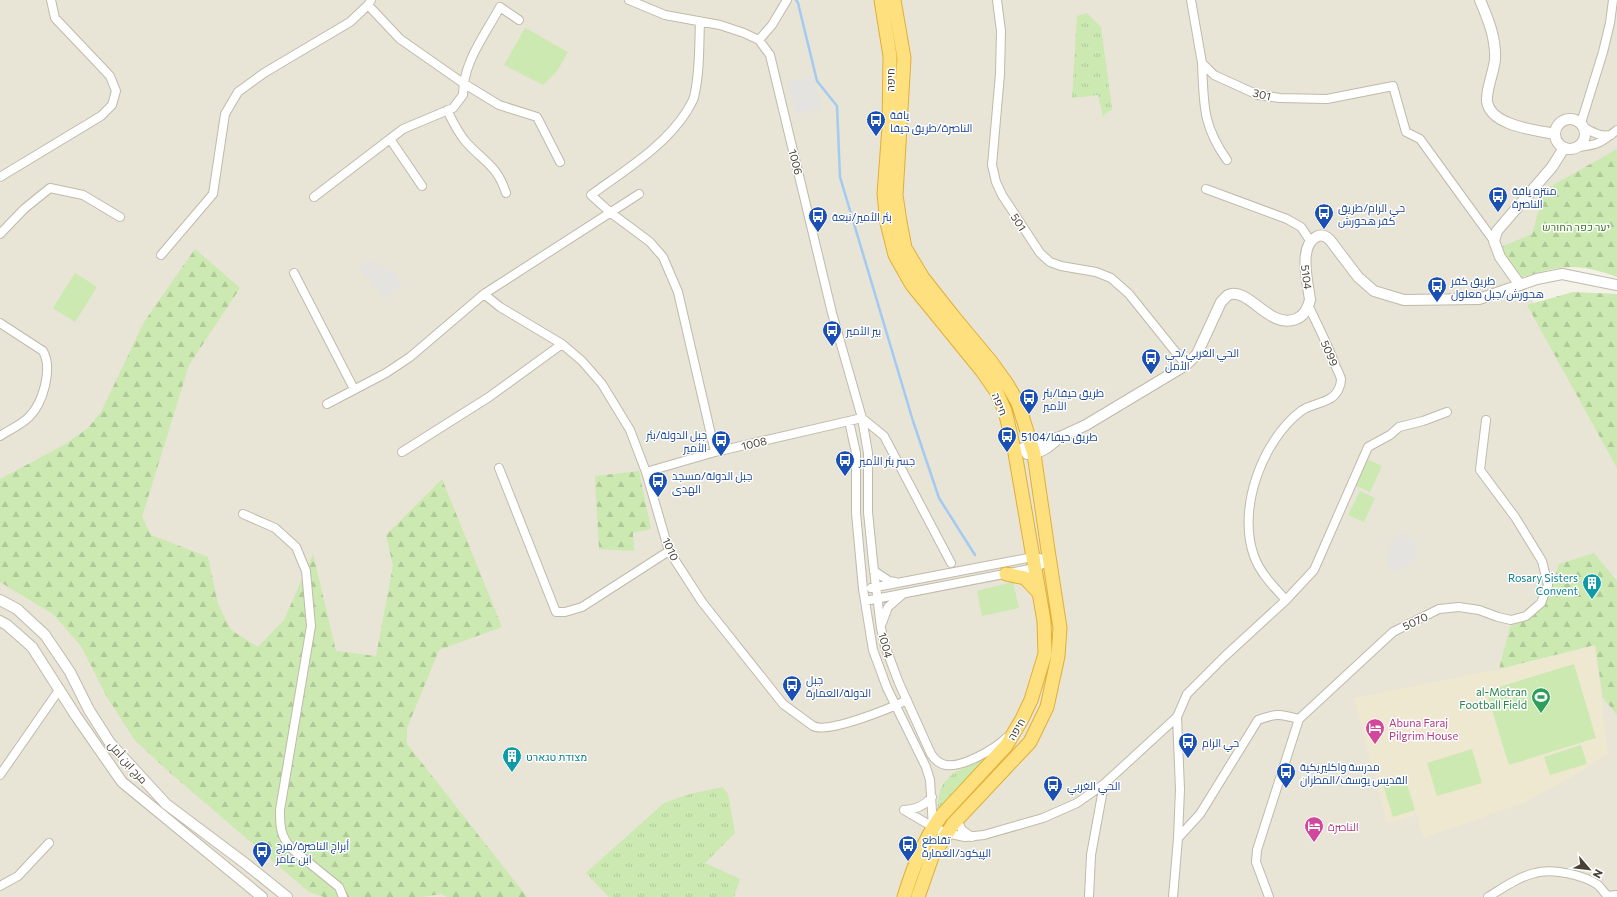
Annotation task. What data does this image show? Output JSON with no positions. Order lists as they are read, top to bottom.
{
  "streets": {
    "highway": ["חיפה"],
    "street": [
      "301",
      "1006",
      "501",
      "5104",
      "5099",
      "1008",
      "1010",
      "5070",
      "1004",
      "مرج ابن أمل"
    ]
  },
  "crossings": [
    ["חיפה", "1004"],
    ["1006", "1008"],
    ["1006", "1004"],
    ["5104", "5099"],
    ["1008", "1010"],
    ["1008", "1004"],
    ["1010", "1004"]
  ],
  "parks": ["יער כפר החורש"],
  "places": {
    "bus stop": [
      "يافة الناصرة/طريق حيفا",
      "منتزه يافة الناصرة",
      "حي الرام/طريق كفر هحورش",
      "بئر الأمير/نبعة",
      "طريق كفر هحورش/جبل معلول",
      "بير الأمير",
      "الحي الغربي/حي الأمل",
      "طريق حيفا/بئر الأمير",
      "طريق حيفا/5104",
      "جبل الدولة/بئر الأمير",
      "جسر بئر الأمير",
      "جبل الدولة/مسجد الهدى",
      "جبل الدولة/العمارة",
      "حي الرام",
      "مدرسة واكليريكية القديس يوسف/المطران",
      "الحي الغربي",
      "تقاطع الپيكود/العمارة",
      "أبراج الناصرة/مرج ابن عامر"
    ],
    "building": ["Rosary Sisters Convent", "מצודת טגארט"],
    "sports": ["al-Motran Football Field"],
    "hotel": ["Abuna Faraj Pilgrim House", "الناصرة"]
  },
  "north": "bottom right"
}
